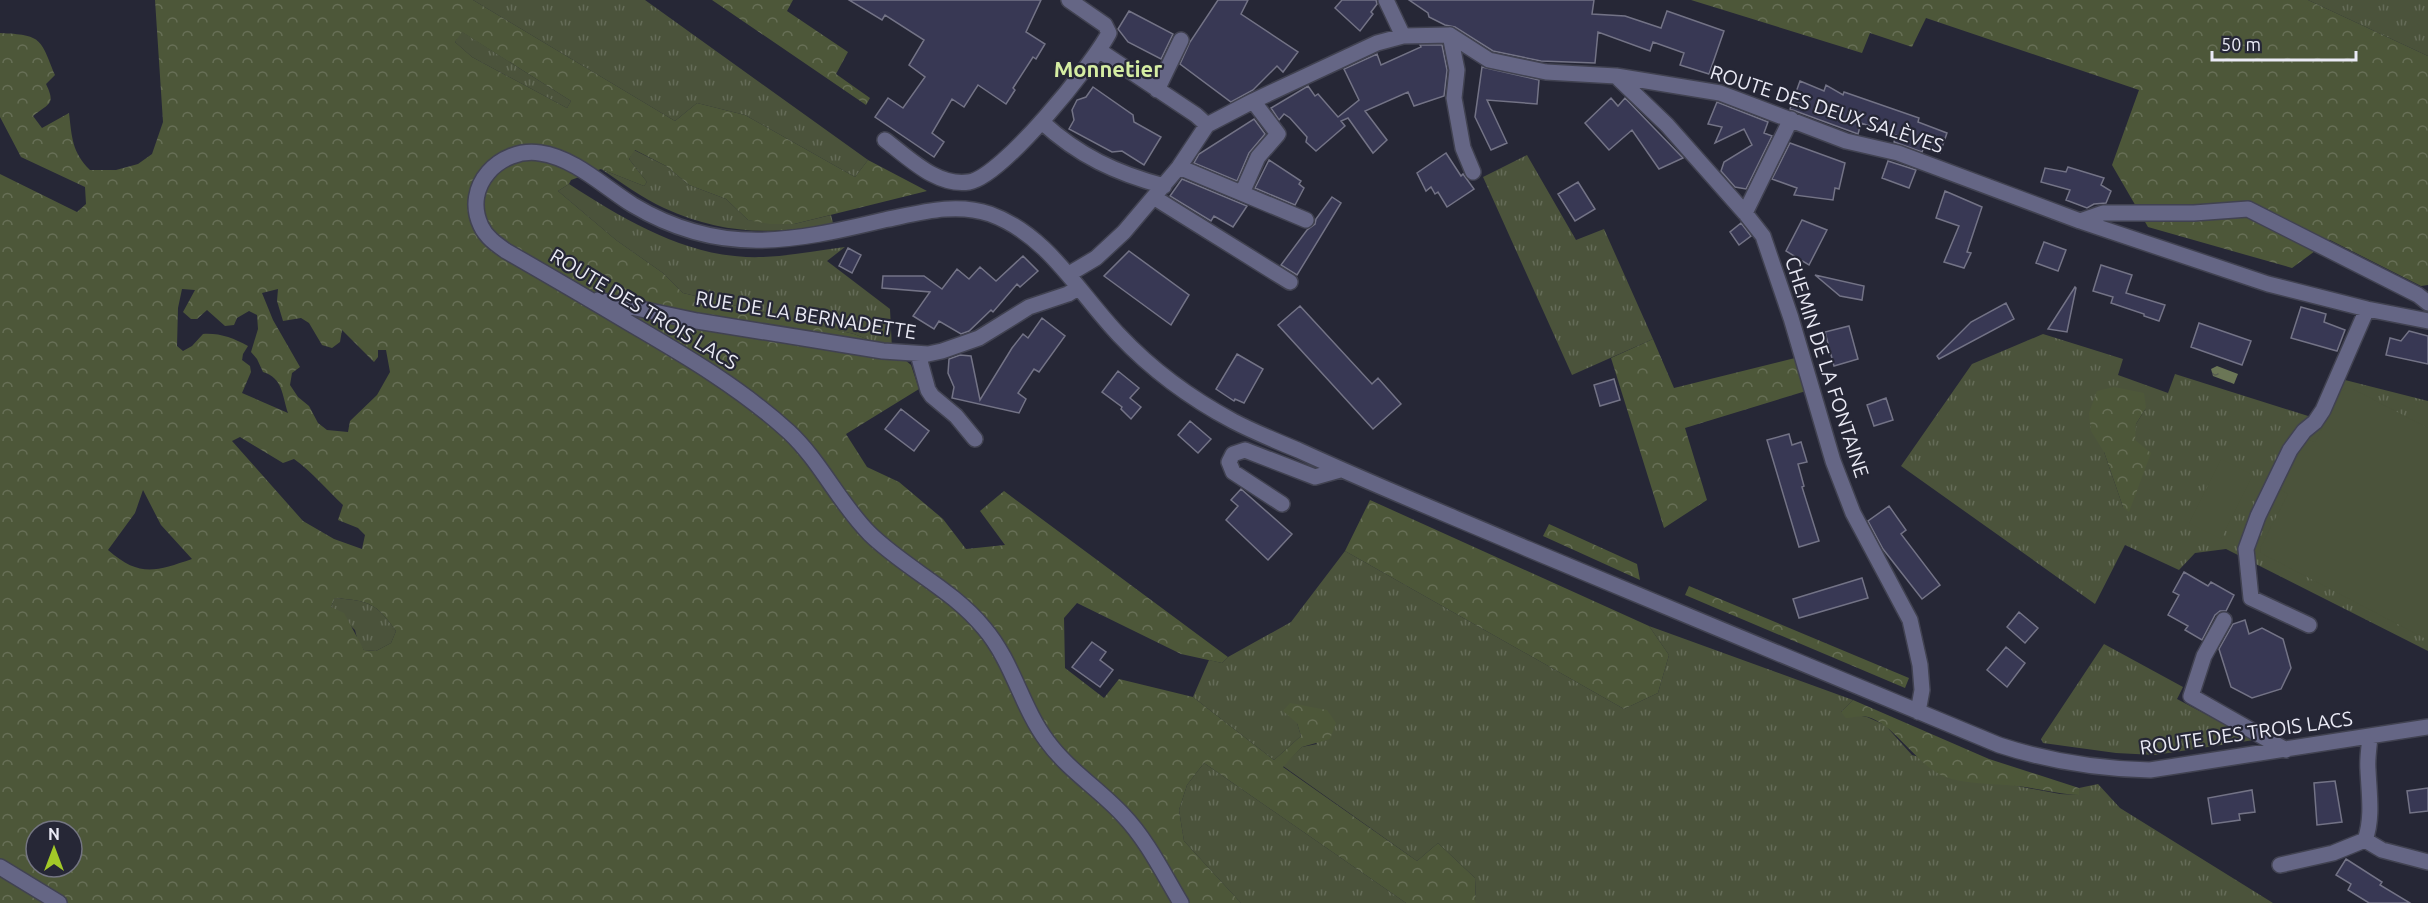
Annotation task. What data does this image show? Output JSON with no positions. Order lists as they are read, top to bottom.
{
  "streets": {
    "street": [
      "ROUTE DES DEUX SALÈVES",
      "ROUTE DES TROIS LACS",
      "RUE DE LA BERNADETTE",
      "CHEMIN DE LA FONTAINE"
    ]
  },
  "crossings": [
    ["ROUTE DES DEUX SALÈVES", "CHEMIN DE LA FONTAINE"],
    ["ROUTE DES TROIS LACS", "RUE DE LA BERNADETTE"],
    ["ROUTE DES TROIS LACS", "CHEMIN DE LA FONTAINE"]
  ],
  "districts": ["Monnetier"],
  "scale_bar": "50 m",
  "north": "top"
}
